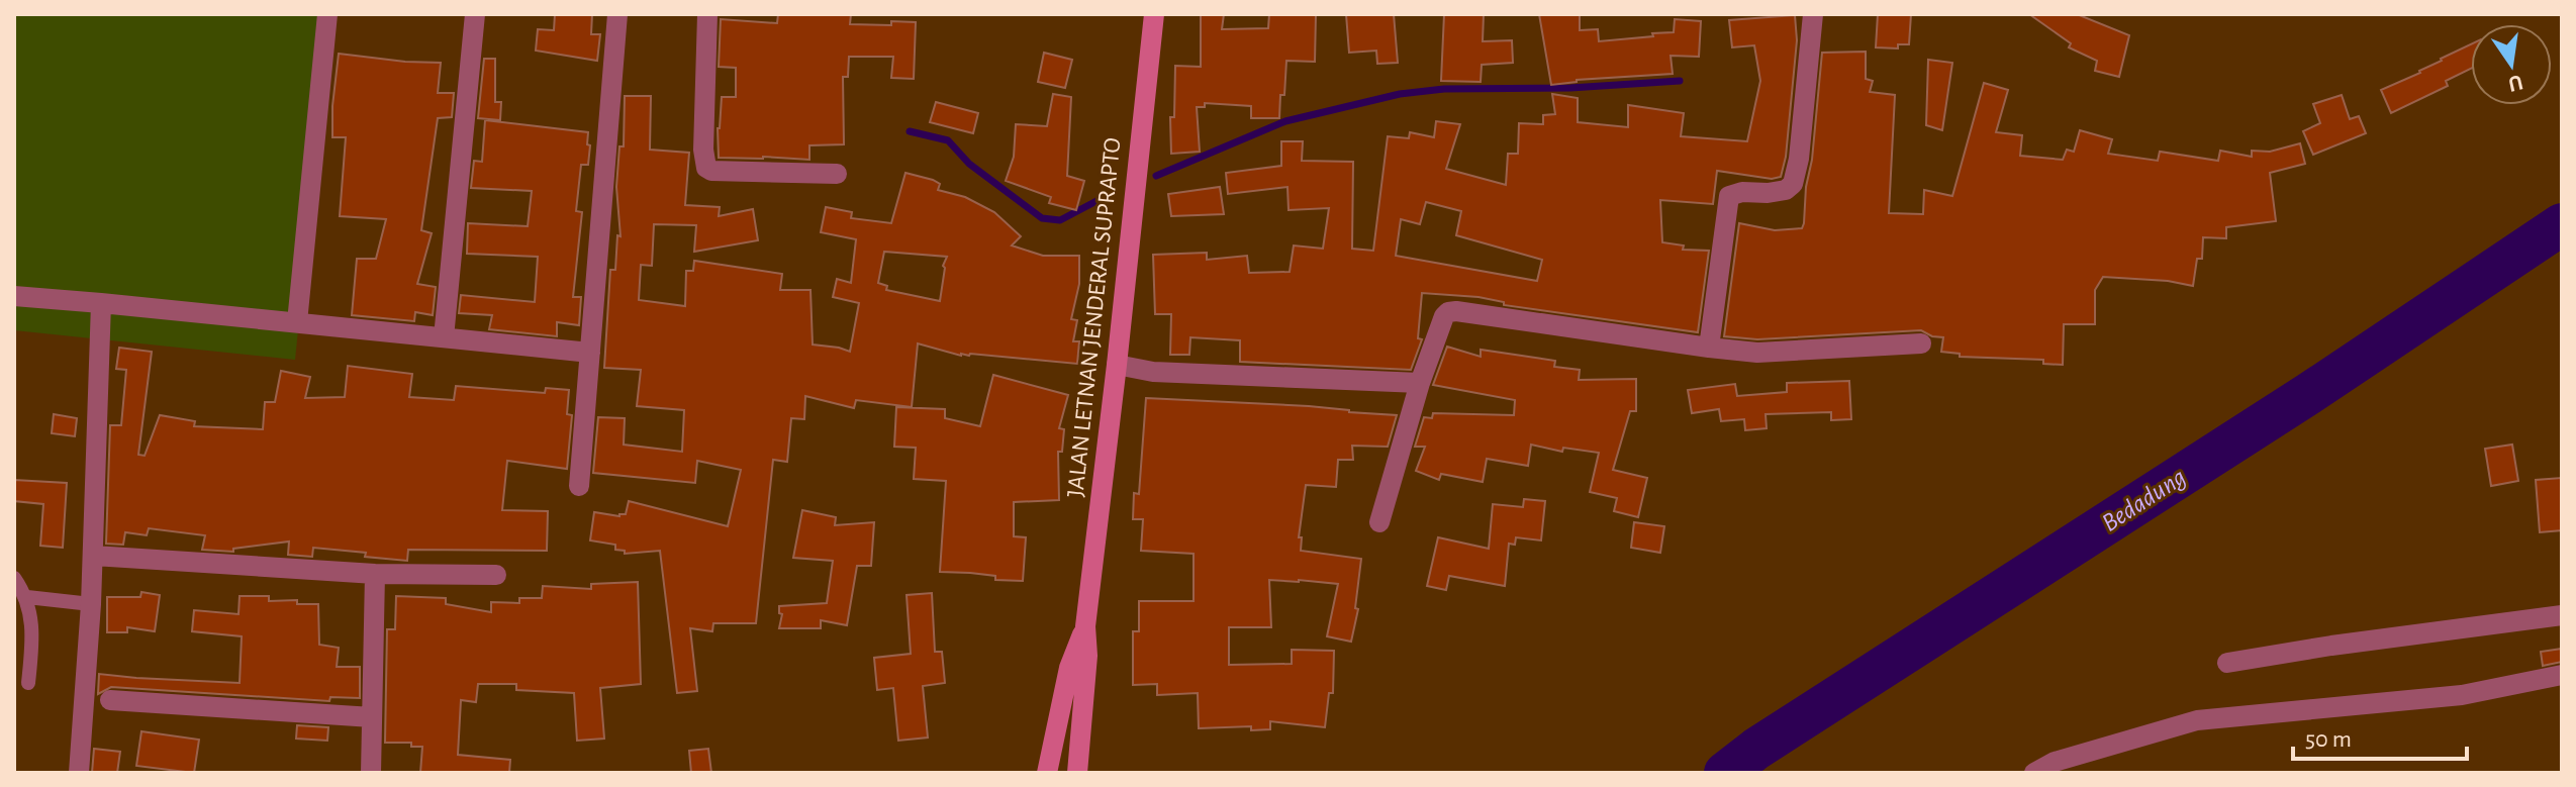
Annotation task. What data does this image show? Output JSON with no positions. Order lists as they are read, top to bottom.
{
  "streets": {
    "main road": ["JALAN LETNAN JENDERAL SUPRAPTO"]
  },
  "water": ["Bedadung"],
  "scale_bar": "50 m",
  "north": "bottom"
}
